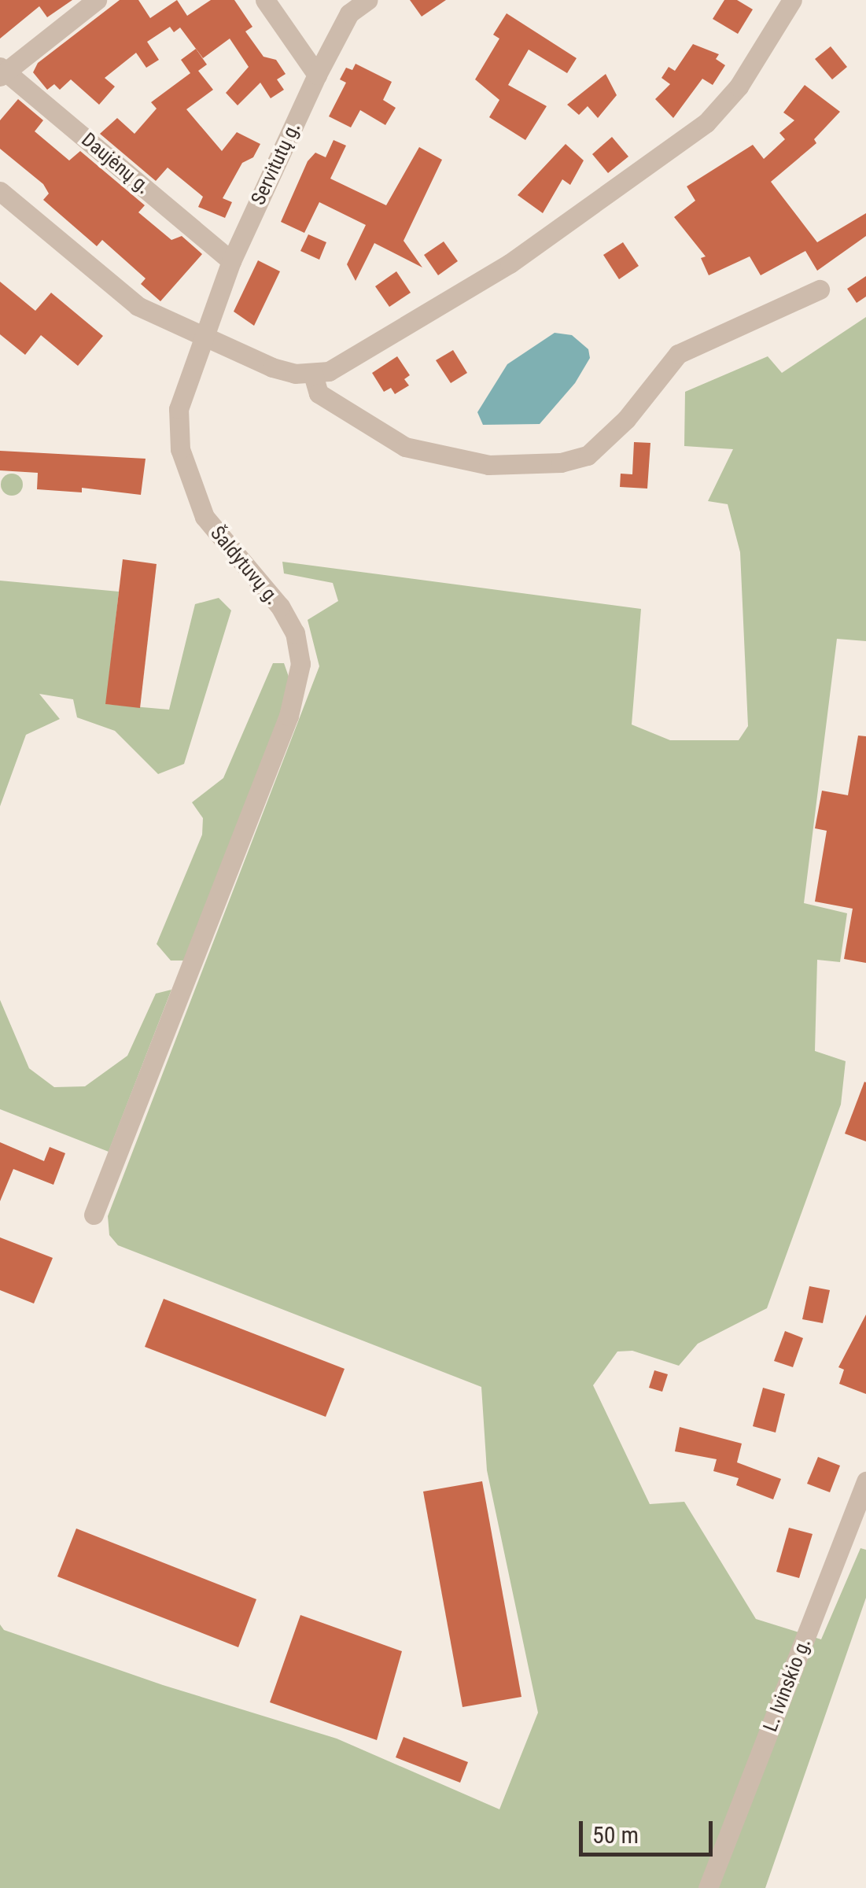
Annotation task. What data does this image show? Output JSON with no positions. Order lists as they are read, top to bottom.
{
  "streets": {
    "street": [
      "Daujėnų g.",
      "Servitutų g.",
      "Šaldytuvų g.",
      "L. Ivinskio g."
    ]
  },
  "crossings": [
    ["Daujėnų g.", "Servitutų g."],
    ["Servitutų g.", "Šaldytuvų g."]
  ],
  "scale_bar": "50 m"
}
